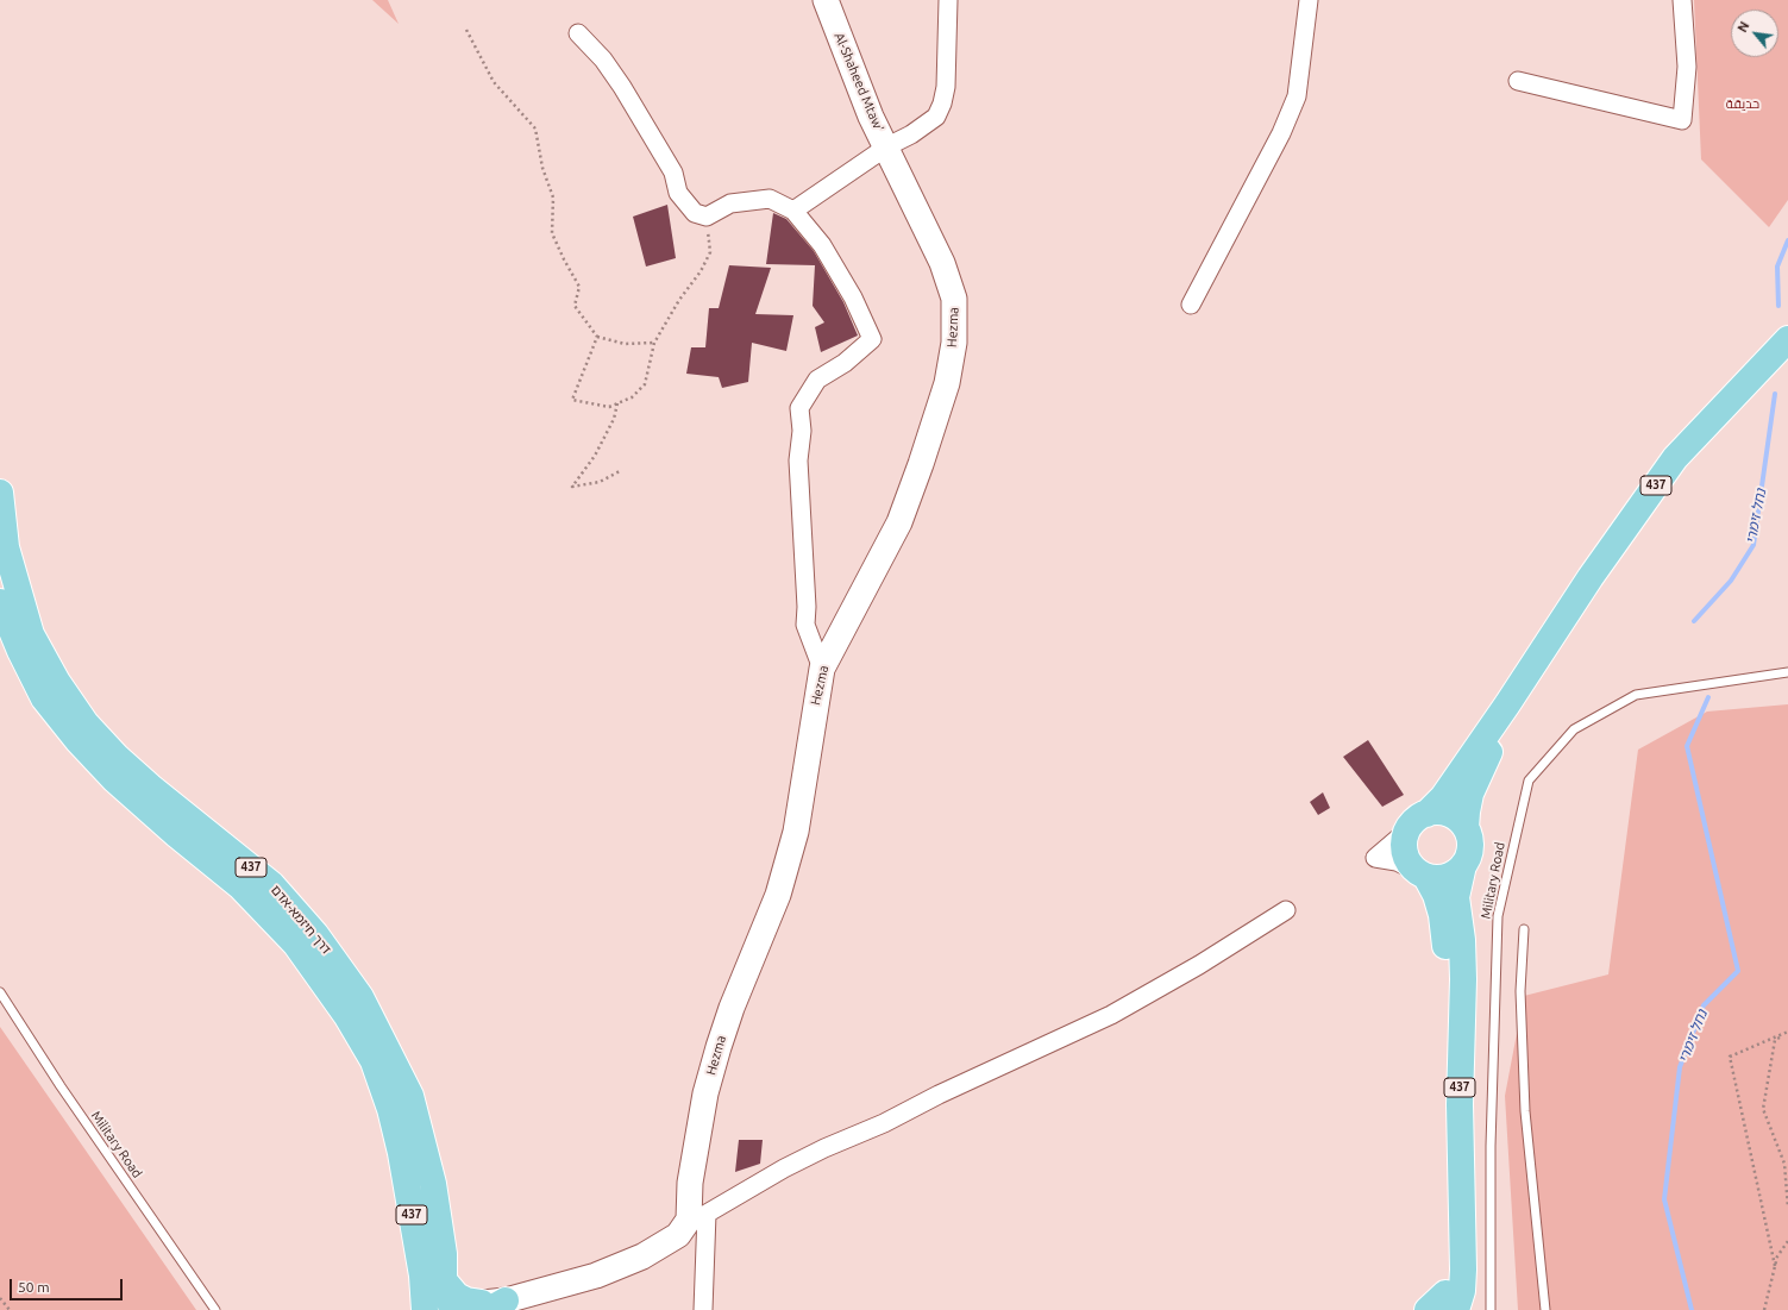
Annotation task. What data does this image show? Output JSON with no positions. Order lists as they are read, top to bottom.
{
  "streets": {
    "main road": ["437", "דרך חיזמא-אדם"],
    "street": ["Al-Shaheed Mtaw'", "Hezma"],
    "lane": ["Military Road"]
  },
  "crossings": [
    ["Al-Shaheed Mtaw'", "Hezma"]
  ],
  "water": ["נחל זימרי"],
  "parks": ["حديقة"],
  "scale_bar": "50 m",
  "north": "top left"
}
